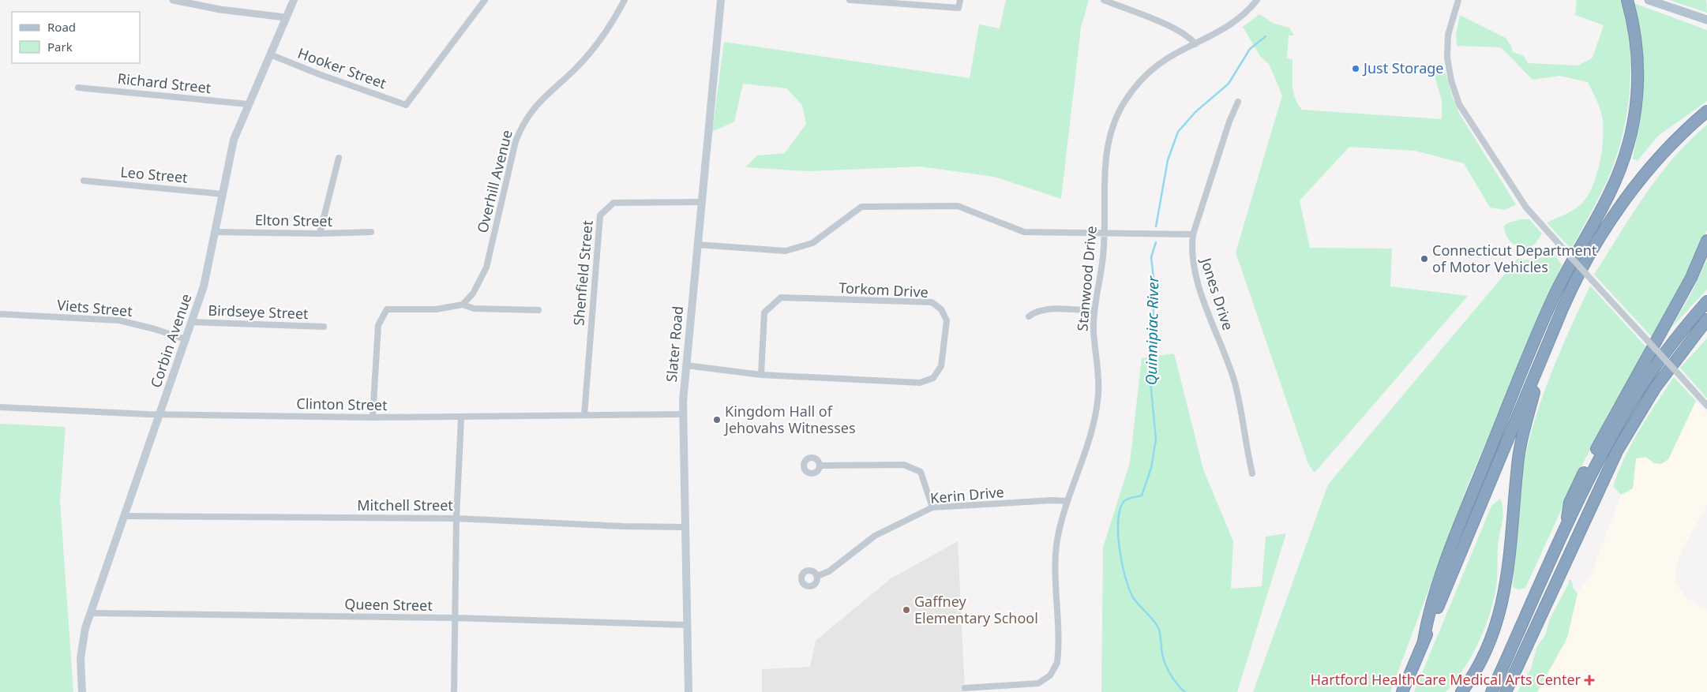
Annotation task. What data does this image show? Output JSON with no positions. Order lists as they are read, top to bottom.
{
  "streets": {
    "main road": ["Corbin Avenue", "Slater Road"],
    "street": [
      "Hooker Street",
      "Richard Street",
      "Leo Street",
      "Overhill Avenue",
      "Elton Street",
      "Shenfield Street",
      "Stanwood Drive",
      "Torkom Drive",
      "Jones Drive",
      "Viets Street",
      "Birdseye Street",
      "Clinton Street",
      "Kerin Drive",
      "Mitchell Street",
      "Queen Street"
    ]
  },
  "crossings": [
    ["Hooker Street", "Corbin Avenue"],
    ["Richard Street", "Corbin Avenue"],
    ["Leo Street", "Corbin Avenue"],
    ["Elton Street", "Corbin Avenue"],
    ["Shenfield Street", "Slater Road"],
    ["Shenfield Street", "Clinton Street"],
    ["Stanwood Drive", "Kerin Drive"],
    ["Torkom Drive", "Slater Road"],
    ["Viets Street", "Corbin Avenue"],
    ["Birdseye Street", "Corbin Avenue"],
    ["Corbin Avenue", "Clinton Street"],
    ["Corbin Avenue", "Mitchell Street"],
    ["Corbin Avenue", "Queen Street"],
    ["Slater Road", "Clinton Street"],
    ["Slater Road", "Mitchell Street"],
    ["Slater Road", "Queen Street"]
  ],
  "water": ["Quinnipiac River"],
  "places": {
    "other": [
      "Just Storage",
      "Connecticut Department of Motor Vehicles",
      "Kingdom Hall of Jehovahs Witnesses",
      "Gaffney Elementary School"
    ],
    "health": ["Hartford HealthCare Medical Arts Center"]
  },
  "legend": ["Road", "Park"]
}
